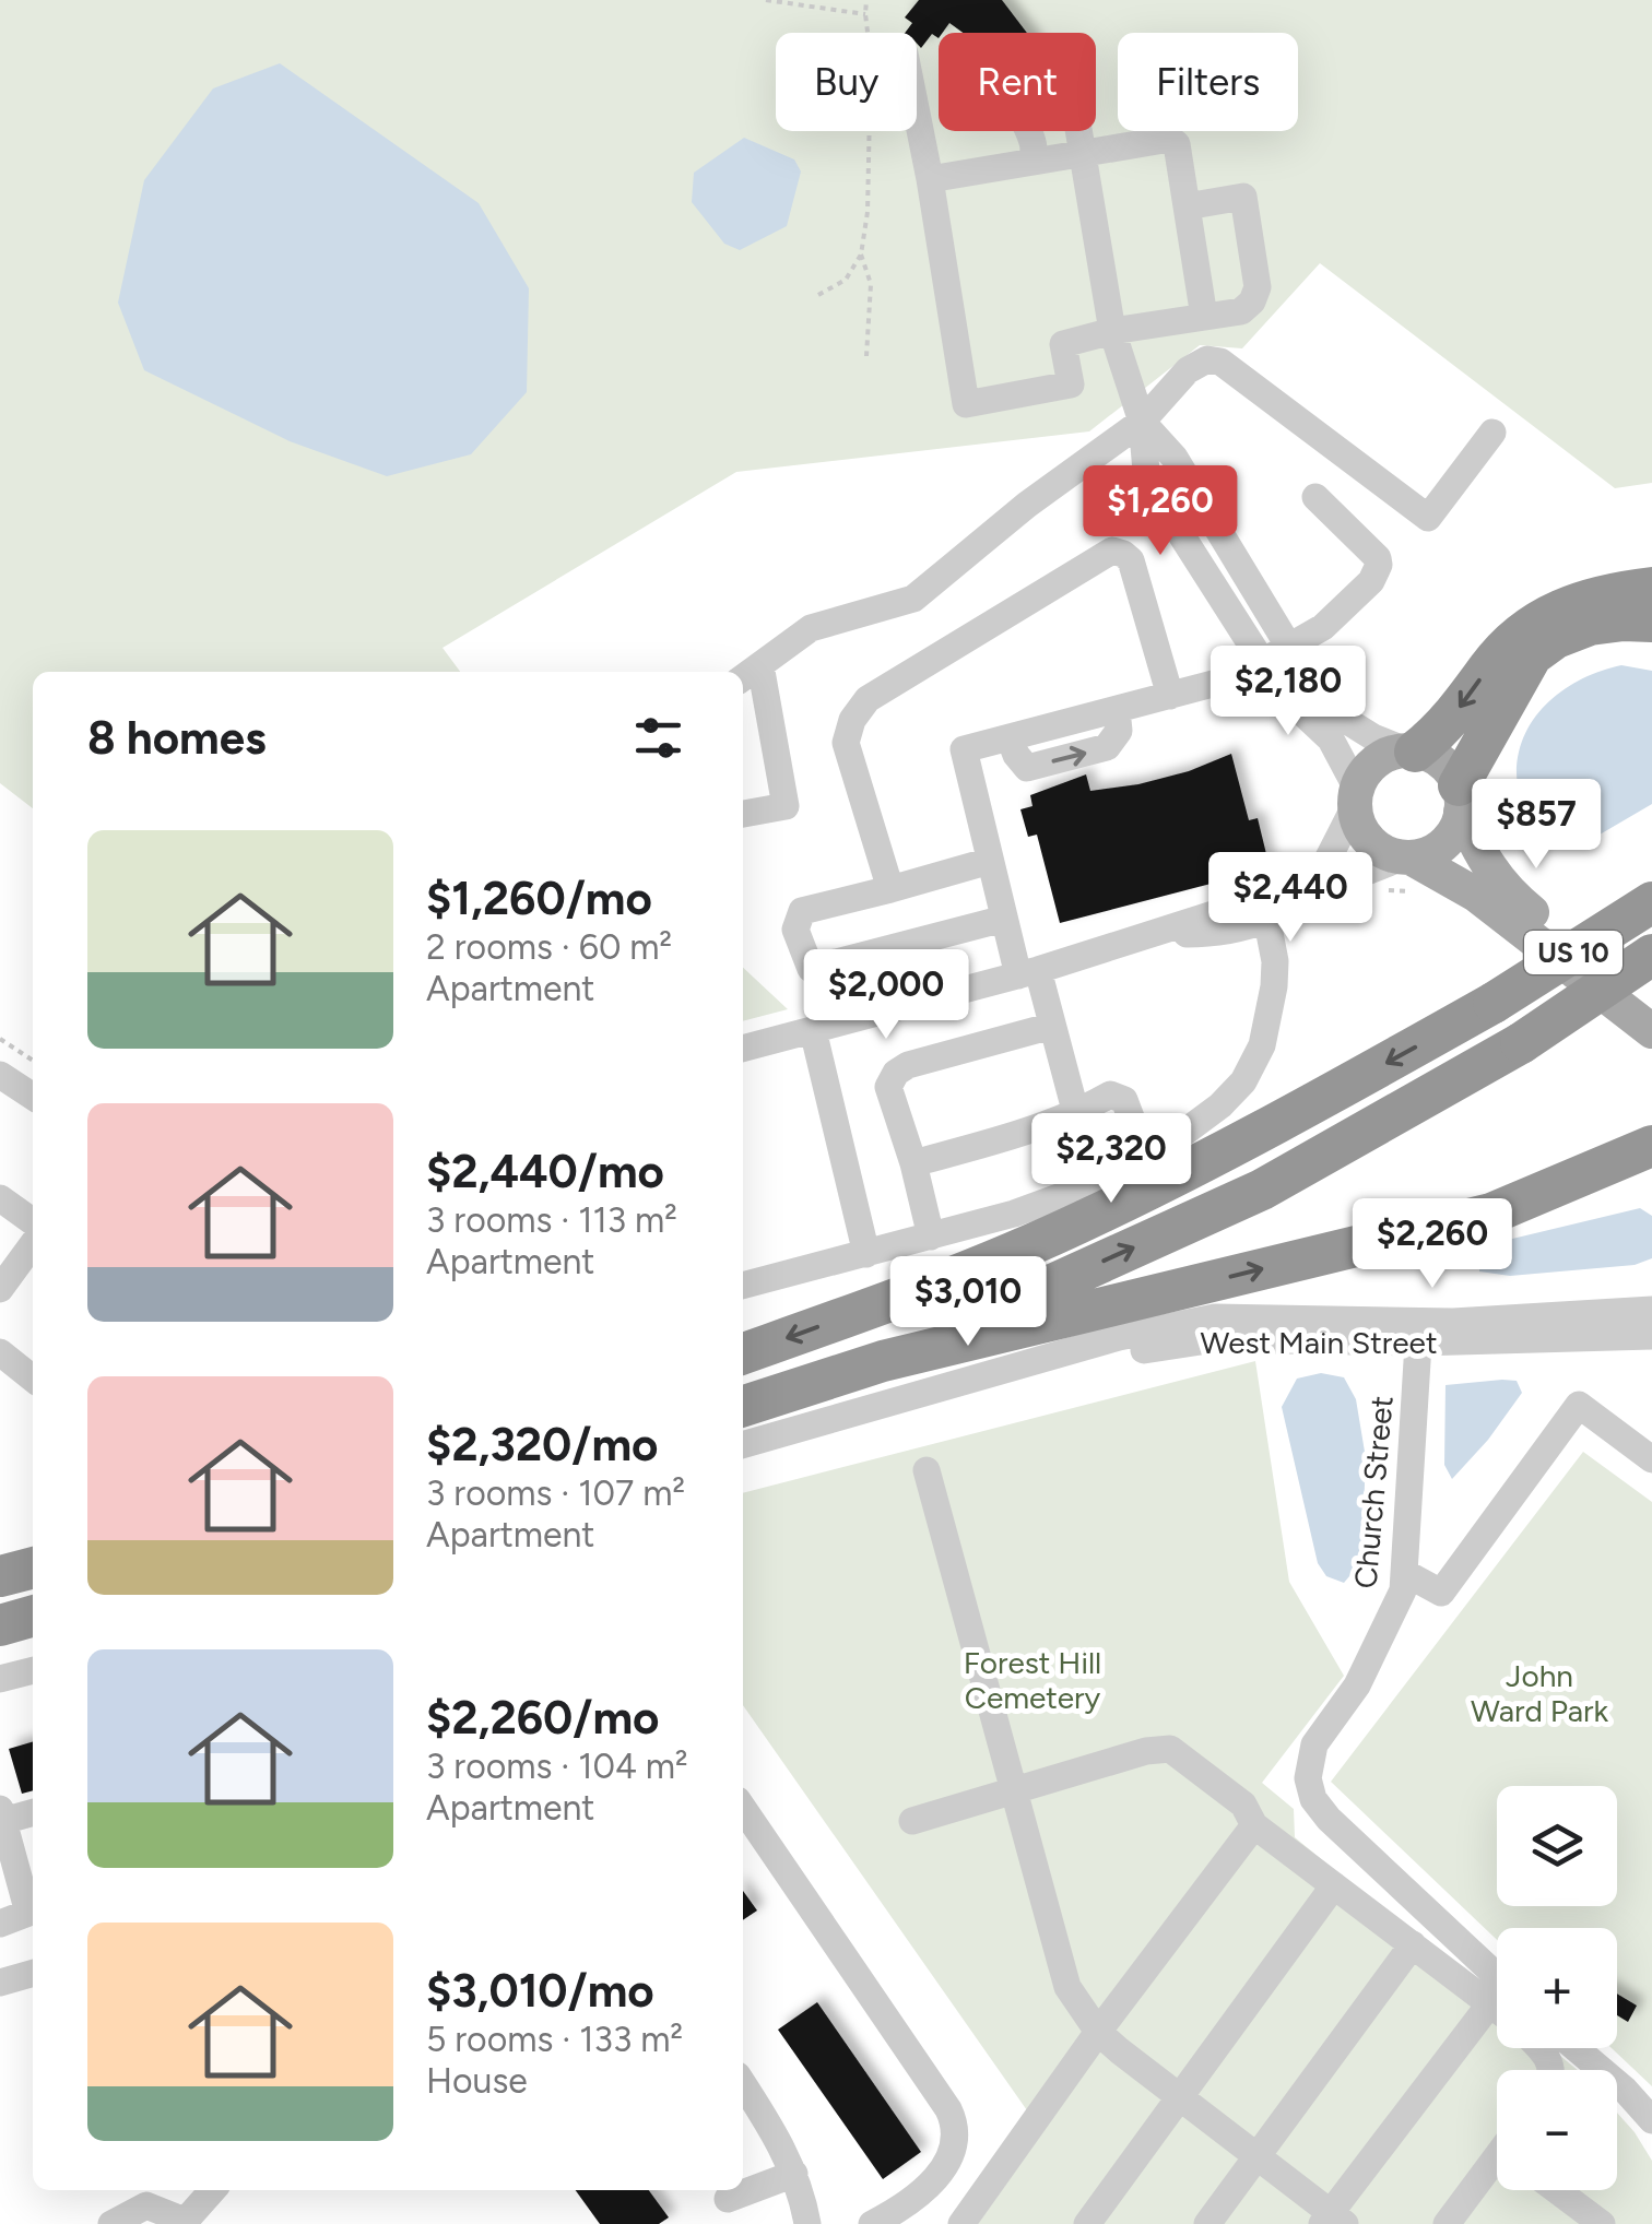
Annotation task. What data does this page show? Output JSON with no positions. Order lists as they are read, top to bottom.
{
  "streets": {
    "highway": ["US 10"],
    "street": ["West Main Street", "Church Street"]
  },
  "crossings": [
    ["West Main Street", "Church Street"]
  ],
  "parks": ["Forest Hill Cemetery", "John Ward Park"],
  "page": {
    "chip": ["Buy", "Rent", "Filters"],
    "price": [
      "$1,260",
      "$2,180",
      "$857",
      "$2,440",
      "$2,000",
      "$2,320",
      "$2,260",
      "$3,010"
    ],
    "heading": "8 homes",
    "list": [
      {
        "name": "$1,260/mo",
        "note": "2 rooms · 60 m² · Apartment"
      },
      {
        "name": "$2,440/mo",
        "note": "3 rooms · 113 m² · Apartment"
      },
      {
        "name": "$2,320/mo",
        "note": "3 rooms · 107 m² · Apartment"
      },
      {
        "name": "$2,260/mo",
        "note": "3 rooms · 104 m² · Apartment"
      },
      {
        "name": "$3,010/mo",
        "note": "5 rooms · 133 m² · House"
      }
    ],
    "map_buttons": ["+", "−"]
  }
}
